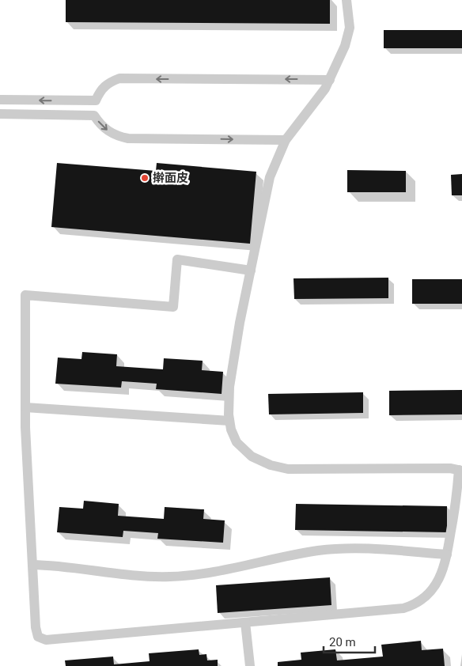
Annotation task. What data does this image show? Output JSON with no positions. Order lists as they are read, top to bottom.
{
  "places": ["擀面皮"],
  "scale_bar": "20 m"
}
